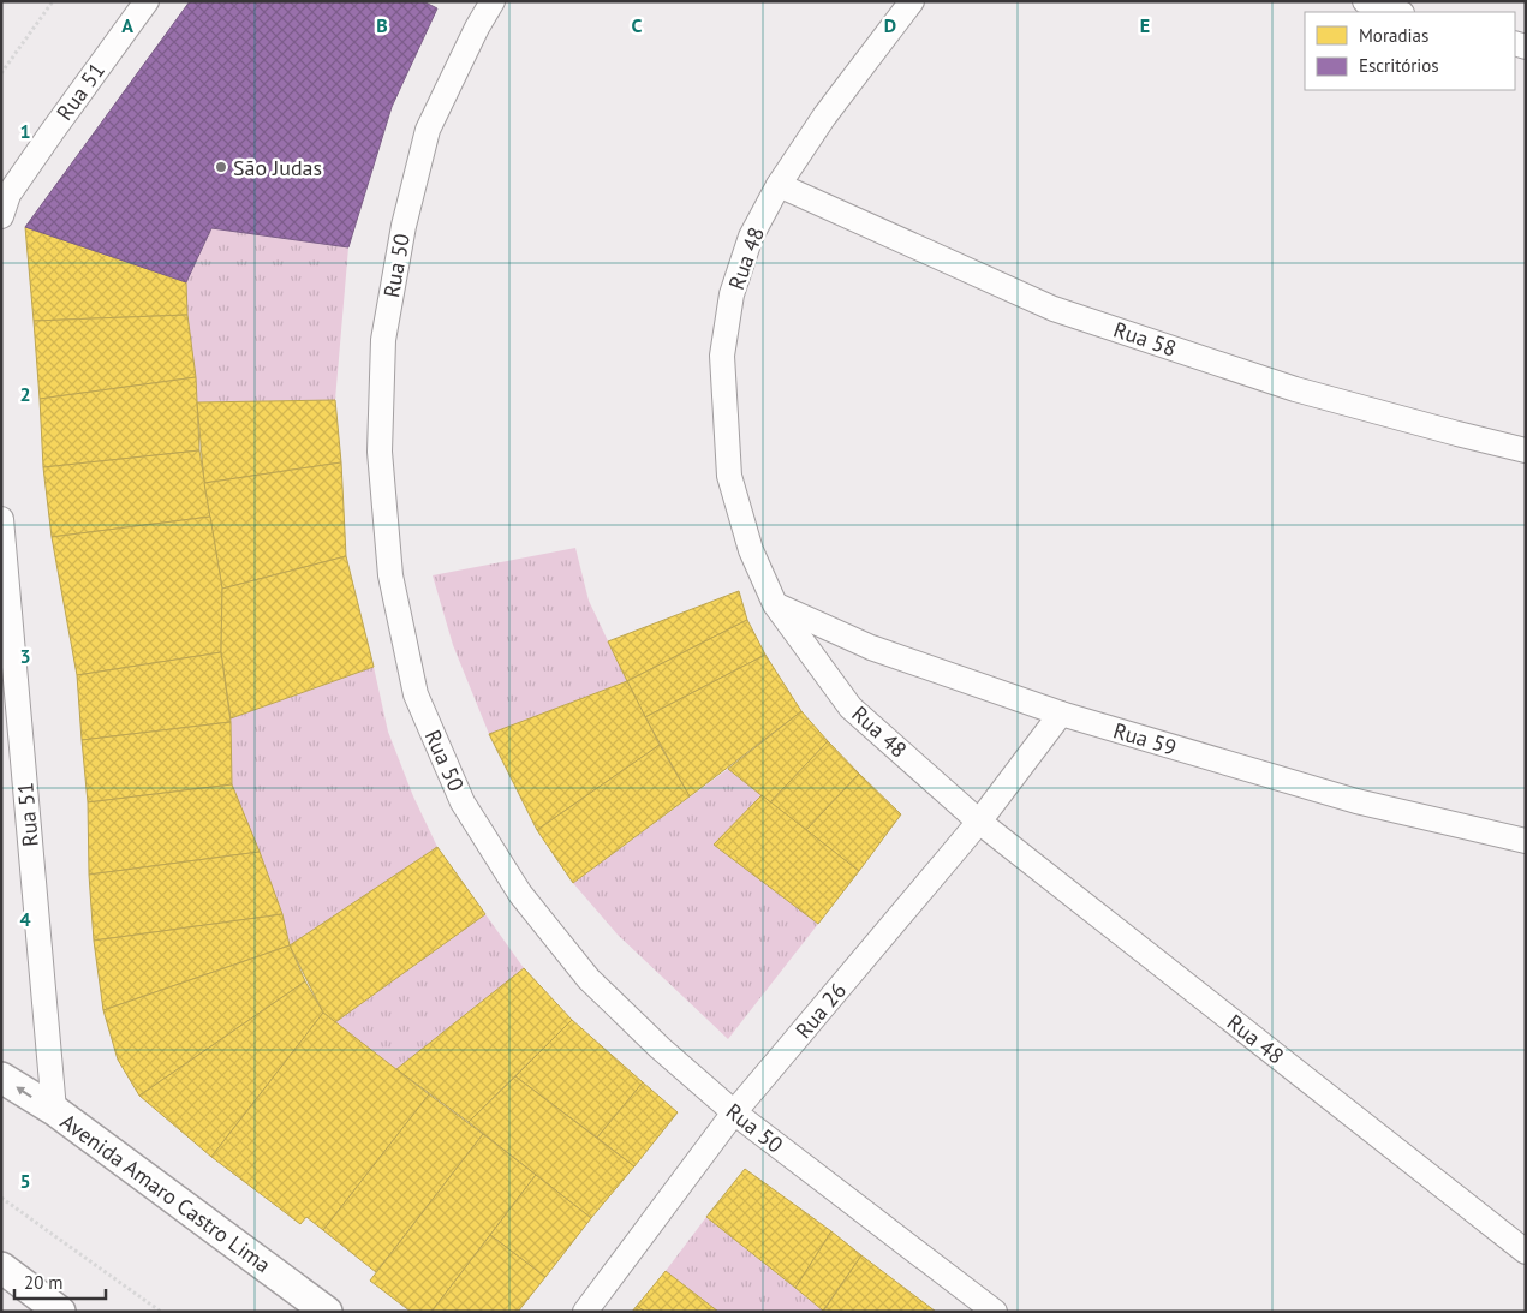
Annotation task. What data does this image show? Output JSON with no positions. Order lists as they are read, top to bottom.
{
  "streets": {
    "street": [
      "Rua 51",
      "Rua 48",
      "Rua 50",
      "Rua 58",
      "Rua 59",
      "Rua 26",
      "Avenida Amaro Castro Lima"
    ]
  },
  "crossings": [
    ["Rua 51", "Avenida Amaro Castro Lima"],
    ["Rua 48", "Rua 58"],
    ["Rua 48", "Rua 59"],
    ["Rua 48", "Rua 26"],
    ["Rua 50", "Rua 26"],
    ["Rua 59", "Rua 26"]
  ],
  "places": ["São Judas"],
  "legend": ["Moradias", "Escritórios"],
  "scale_bar": "20 m",
  "grid": {
    "columns": [
      "A",
      "B",
      "C",
      "D",
      "E"
    ],
    "rows": [
      "1",
      "2",
      "3",
      "4",
      "5"
    ]
  }
}
